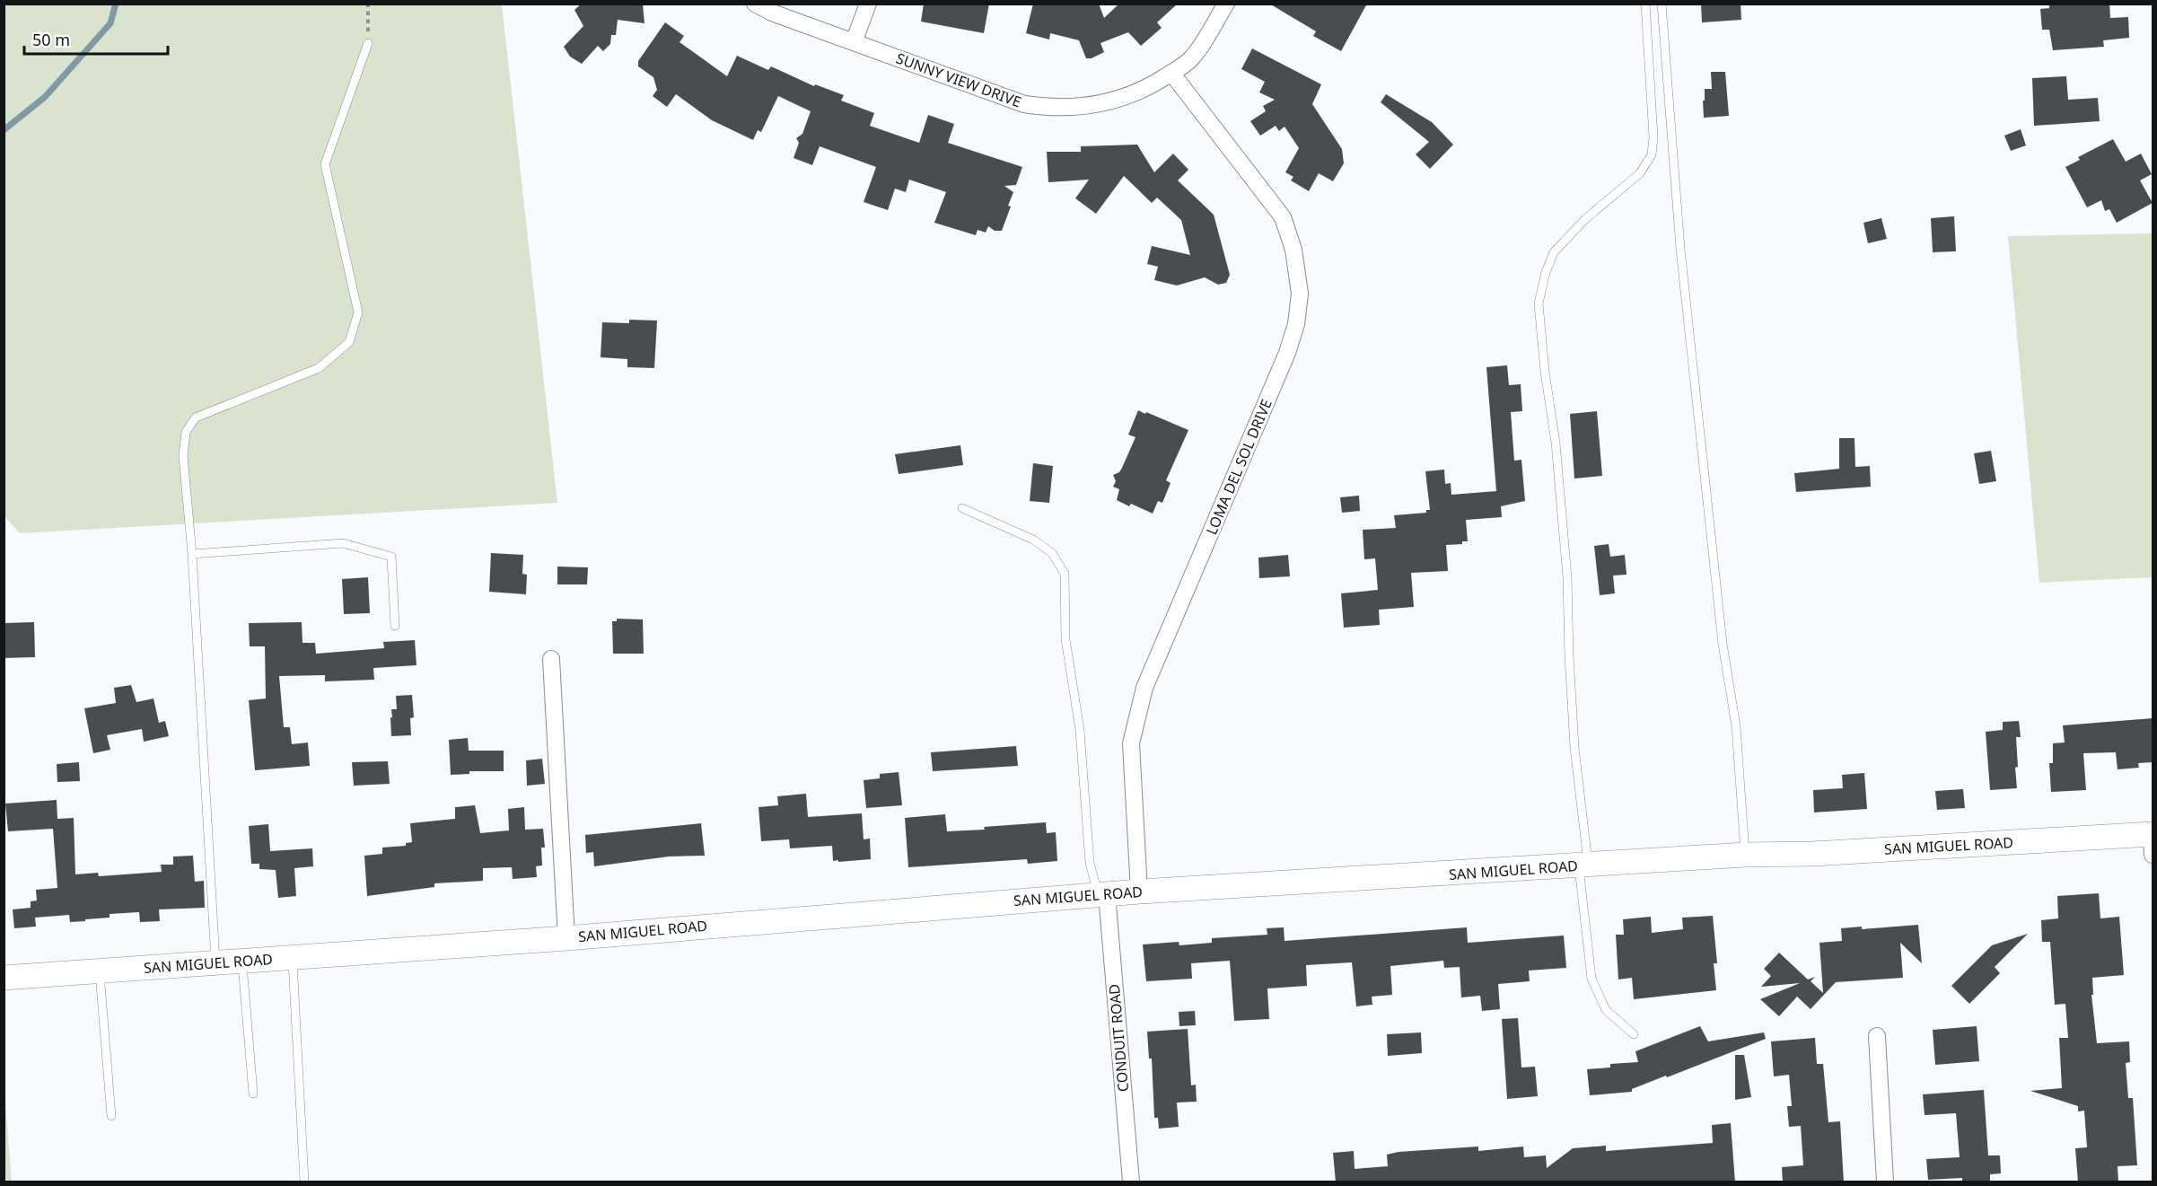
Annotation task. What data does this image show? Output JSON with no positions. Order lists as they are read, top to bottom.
{
  "streets": {
    "street": [
      "SUNNY VIEW DRIVE",
      "LOMA DEL SOL DRIVE",
      "SAN MIGUEL ROAD",
      "CONDUIT ROAD"
    ]
  },
  "crossings": [
    ["SUNNY VIEW DRIVE", "LOMA DEL SOL DRIVE"],
    ["LOMA DEL SOL DRIVE", "SAN MIGUEL ROAD"],
    ["SAN MIGUEL ROAD", "CONDUIT ROAD"]
  ],
  "scale_bar": "50 m"
}
